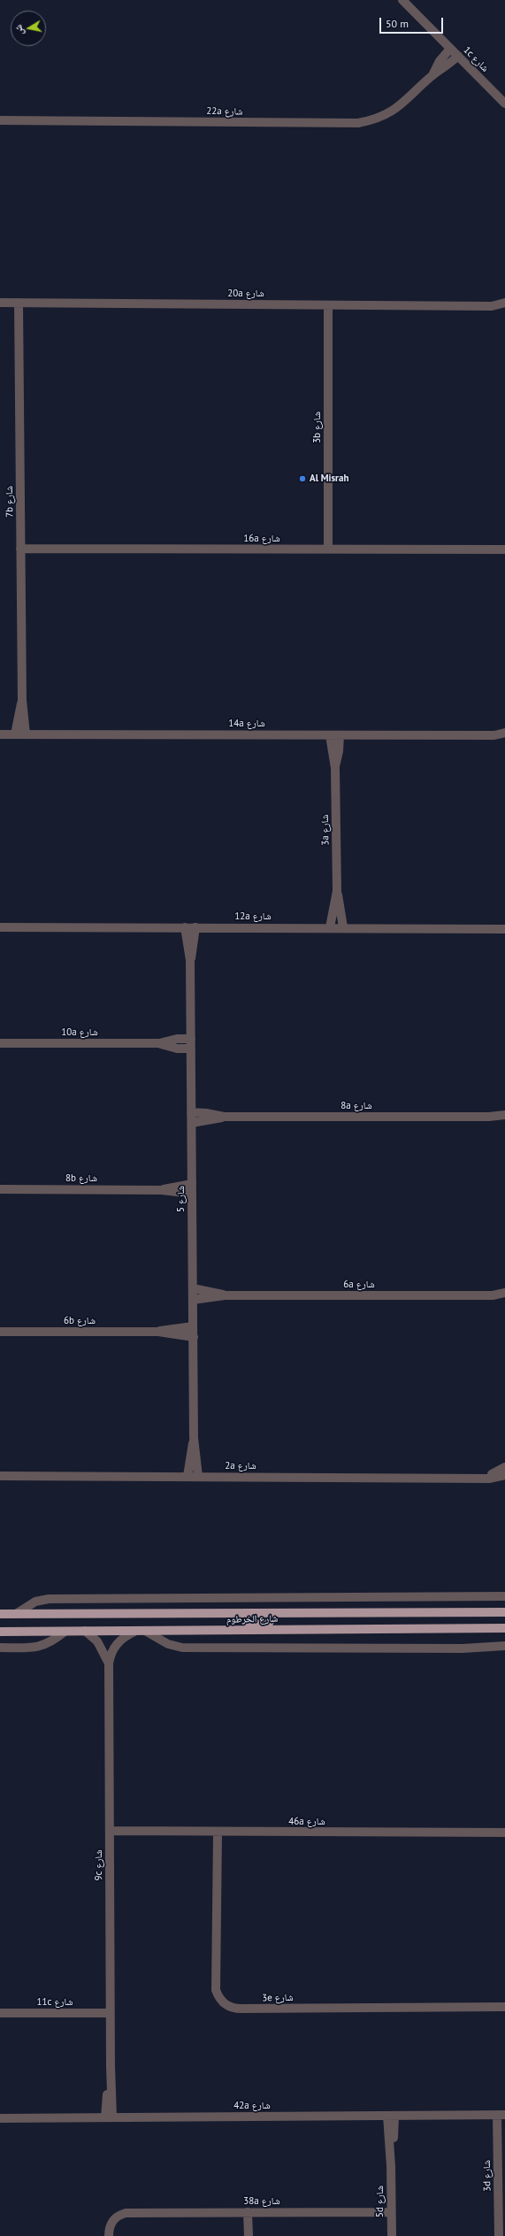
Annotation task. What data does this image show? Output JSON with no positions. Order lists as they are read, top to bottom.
{
  "streets": {
    "main road": ["شارع الخرطوم"],
    "street": [
      "1c شارع",
      "22a شارع",
      "20a شارع",
      "3b شارع",
      "7b شارع",
      "16a شارع",
      "14a شارع",
      "3a شارع",
      "12a شارع",
      "10a شارع",
      "8a شارع",
      "8b شارع",
      "شارع 5",
      "6a شارع",
      "6b شارع",
      "2a شارع",
      "46a شارع",
      "9c شارع",
      "3e شارع",
      "11c شارع",
      "42a شارع",
      "3d شارع",
      "38a شارع",
      "5d شارع"
    ]
  },
  "crossings": [
    ["1c شارع", "22a شارع"],
    ["20a شارع", "3b شارع"],
    ["20a شارع", "7b شارع"],
    ["3b شارع", "16a شارع"],
    ["7b شارع", "16a شارع"],
    ["7b شارع", "14a شارع"],
    ["14a شارع", "3a شارع"],
    ["3a شارع", "12a شارع"],
    ["12a شارع", "شارع 5"],
    ["10a شارع", "شارع 5"],
    ["8a شارع", "شارع 5"],
    ["8b شارع", "شارع 5"],
    ["شارع 5", "6a شارع"],
    ["شارع 5", "6b شارع"],
    ["شارع 5", "2a شارع"],
    ["شارع الخرطوم", "9c شارع"],
    ["46a شارع", "9c شارع"],
    ["46a شارع", "3e شارع"],
    ["9c شارع", "11c شارع"],
    ["9c شارع", "42a شارع"],
    ["42a شارع", "3d شارع"],
    ["42a شارع", "5d شارع"],
    ["38a شارع", "5d شارع"]
  ],
  "places": ["Al Misrah"],
  "scale_bar": "50 m",
  "north": "left"
}
